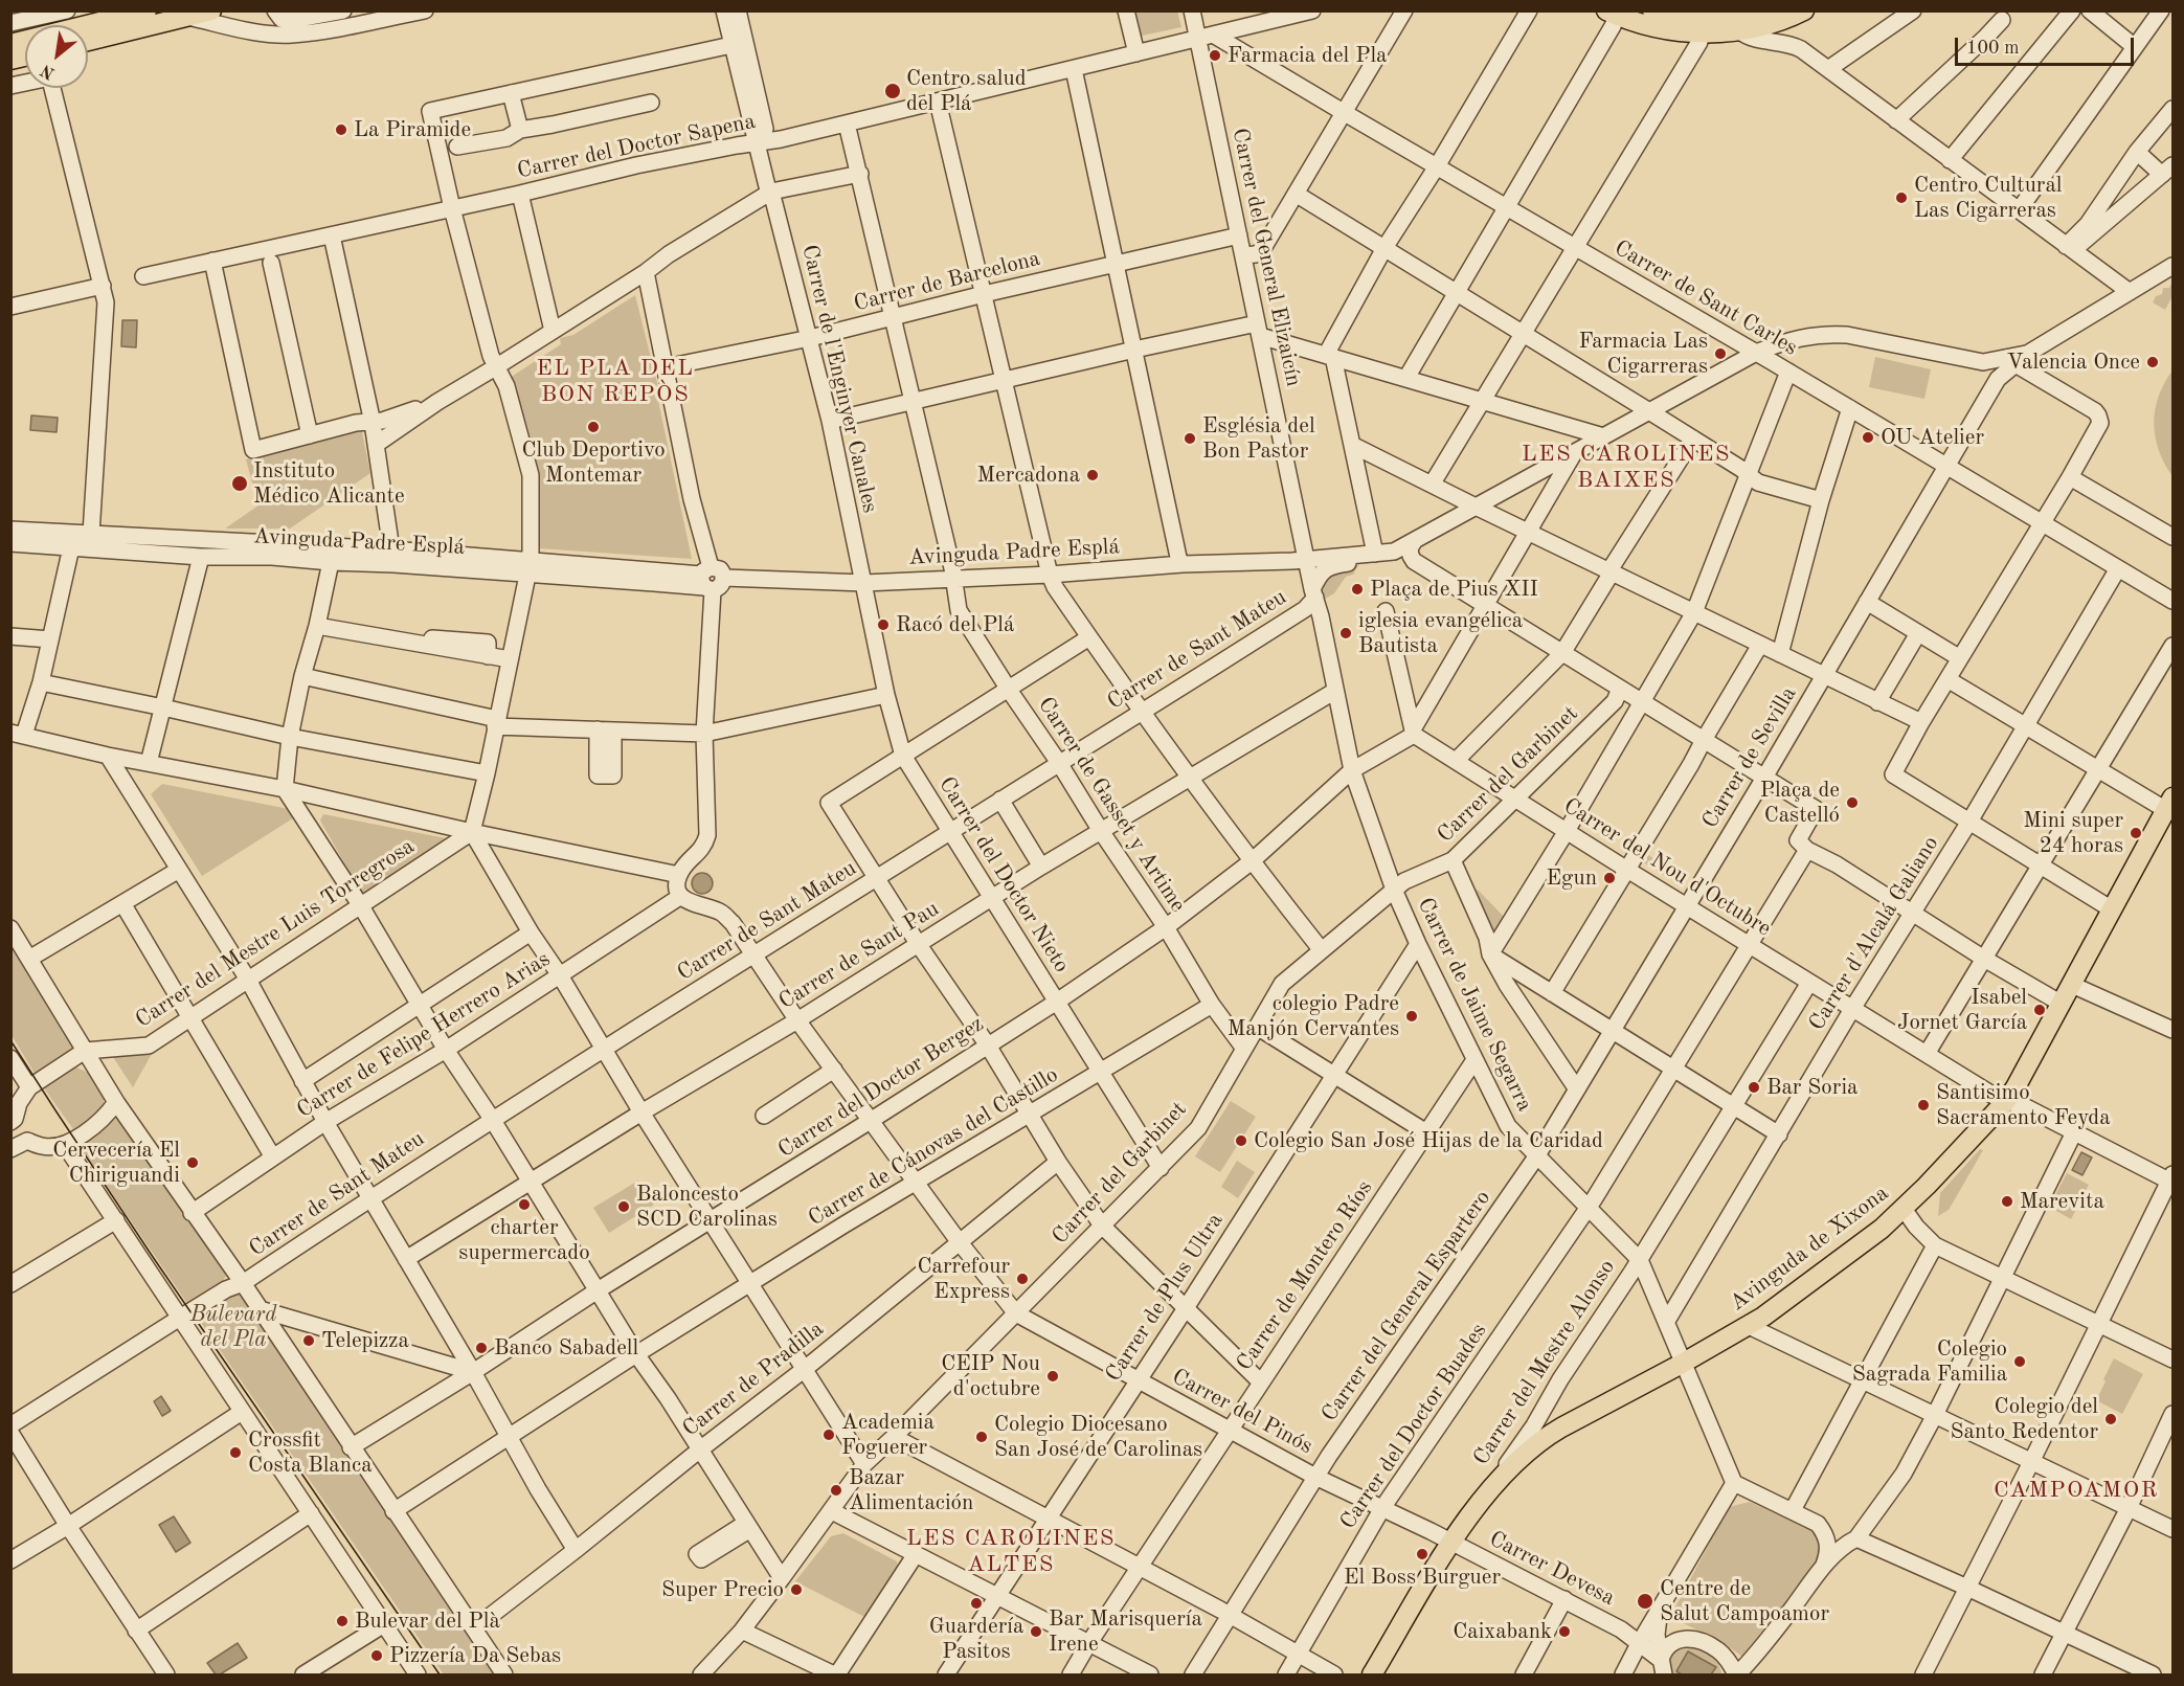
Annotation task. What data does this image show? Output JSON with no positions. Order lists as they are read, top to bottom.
{
  "streets": {
    "main road": ["Avinguda de Xixona", "Carrer del Mestre Alonso"],
    "street": [
      "Carrer del Doctor Sapena",
      "Carrer del General Elizaicín",
      "Carrer de Barcelona",
      "Carrer de Sant Carles",
      "Carrer de l'Enginyer Canales",
      "Avinguda Padre Esplá",
      "Carrer de Sant Mateu",
      "Carrer de Sevilla",
      "Carrer del Garbinet",
      "Carrer de Gasset y Artime",
      "Carrer del Nou d'Octubre",
      "Carrer del Doctor Nieto",
      "Carrer del Mestre Luis Torregrosa",
      "Carrer d'Alcalá Galiano",
      "Carrer de Sant Pau",
      "Carrer de Jaime Segarra",
      "Carrer de Felipe Herrero Arias",
      "Carrer del Doctor Bergez",
      "Carrer de Cánovas del Castillo",
      "Carrer de Montero Ríos",
      "Carrer de Plus Ultra",
      "Carrer del General Espartero",
      "Carrer de Pradilla",
      "Carrer del Pinós",
      "Carrer del Doctor Buades",
      "Carrer Devesa"
    ]
  },
  "crossings": [
    ["Carrer del Doctor Sapena", "Carrer del General Elizaicín"],
    ["Carrer del Doctor Sapena", "Carrer de l'Enginyer Canales"],
    ["Carrer del Doctor Sapena", "Carrer de Gasset y Artime"],
    ["Carrer del General Elizaicín", "Carrer de Barcelona"],
    ["Carrer del General Elizaicín", "Avinguda Padre Esplá"],
    ["Carrer de Barcelona", "Carrer de l'Enginyer Canales"],
    ["Carrer de Barcelona", "Carrer de Gasset y Artime"],
    ["Carrer de Sant Carles", "Carrer de Sevilla"],
    ["Carrer de Sant Carles", "Carrer d'Alcalá Galiano"],
    ["Carrer de l'Enginyer Canales", "Avinguda Padre Esplá"],
    ["Carrer de l'Enginyer Canales", "Carrer del Doctor Nieto"],
    ["Avinguda Padre Esplá", "Carrer de Gasset y Artime"],
    ["Avinguda Padre Esplá", "Carrer del Doctor Nieto"],
    ["Carrer de Sant Mateu", "Carrer de Gasset y Artime"],
    ["Carrer de Sant Mateu", "Carrer del Doctor Nieto"],
    ["Carrer de Sant Mateu", "Carrer de Jaime Segarra"],
    ["Carrer de Sevilla", "Carrer del Nou d'Octubre"],
    ["Carrer de Sevilla", "Carrer de Jaime Segarra"],
    ["Carrer de Sevilla", "Carrer del General Espartero"],
    ["Carrer del Garbinet", "Carrer de Gasset y Artime"],
    ["Carrer del Garbinet", "Carrer del Nou d'Octubre"],
    ["Carrer del Garbinet", "Carrer del Doctor Nieto"],
    ["Carrer del Garbinet", "Carrer de Jaime Segarra"],
    ["Carrer del Garbinet", "Carrer del Pinós"],
    ["Carrer de Gasset y Artime", "Carrer de Sant Pau"],
    ["Carrer de Gasset y Artime", "Carrer del Doctor Bergez"],
    ["Carrer de Gasset y Artime", "Carrer de Cánovas del Castillo"],
    ["Carrer del Nou d'Octubre", "Carrer d'Alcalá Galiano"],
    ["Carrer del Nou d'Octubre", "Carrer del Doctor Bergez"],
    ["Carrer del Nou d'Octubre", "Avinguda de Xixona"],
    ["Carrer del Nou d'Octubre", "Carrer del Mestre Alonso"],
    ["Carrer del Nou d'Octubre", "Carrer del Doctor Buades"],
    ["Carrer del Doctor Nieto", "Carrer de Sant Pau"],
    ["Carrer del Doctor Nieto", "Carrer del Doctor Bergez"],
    ["Carrer del Doctor Nieto", "Carrer de Cánovas del Castillo"],
    ["Carrer d'Alcalá Galiano", "Carrer de Jaime Segarra"],
    ["Carrer de Sant Pau", "Carrer de Jaime Segarra"],
    ["Carrer de Jaime Segarra", "Carrer del Doctor Bergez"],
    ["Carrer de Jaime Segarra", "Avinguda de Xixona"],
    ["Carrer de Jaime Segarra", "Carrer de Montero Ríos"],
    ["Carrer de Jaime Segarra", "Carrer de Plus Ultra"],
    ["Carrer de Jaime Segarra", "Carrer del General Espartero"],
    ["Carrer de Jaime Segarra", "Carrer del Mestre Alonso"],
    ["Carrer de Jaime Segarra", "Carrer del Doctor Buades"],
    ["Avinguda de Xixona", "Carrer del Mestre Alonso"],
    ["Carrer de Montero Ríos", "Carrer del Pinós"],
    ["Carrer de Plus Ultra", "Carrer del Pinós"],
    ["Carrer del General Espartero", "Carrer del Pinós"],
    ["Carrer del Mestre Alonso", "Carrer del Pinós"],
    ["Carrer del Mestre Alonso", "Carrer Devesa"],
    ["Carrer del Pinós", "Carrer del Doctor Buades"],
    ["Carrer del Pinós", "Carrer Devesa"]
  ],
  "districts": [
    "EL PLA DEL BON REPÒS",
    "LES CAROLINES BAIXES",
    "CAMPOAMOR",
    "LES CAROLINES ALTES"
  ],
  "parks": ["Bulevard del Pla"],
  "places": [
    "Farmacia del Pla",
    "Centro salud del Plá",
    "La Piramide",
    "Centro Cultural Las Cigarreras",
    "Farmacia Las Cigarreras",
    "Valencia Once",
    "Club Deportivo Montemar",
    "OU Atelier",
    "Església del Bon Pastor",
    "Mercadona",
    "Instituto Médico Alicante",
    "Plaça de Pius XII",
    "Racó del Plá",
    "iglesia evangélica Bautista",
    "Plaça de Castelló",
    "Mini super 24 horas",
    "Egun",
    "Isabel Jornet García",
    "colegio Padre Manjón Cervantes",
    "Bar Soria",
    "Santisimo Sacramento Feyda",
    "Colegio San José Hijas de la Caridad",
    "Cervecería El Chiriguandi",
    "Marevita",
    "charter supermercado",
    "Baloncesto SCD Carolinas",
    "Carrefour Express",
    "Telepizza",
    "Banco Sabadell",
    "Colegio Sagrada Familia",
    "CEIP Nou d'octubre",
    "Colegio del Santo Redentor",
    "Academia Foguerer",
    "Colegio Diocesano San José de Carolinas",
    "Crossfit Costa Blanca",
    "Bazar Alimentación",
    "El Boss Burguer",
    "Super Precio",
    "Centre de Salut Campoamor",
    "Guardería Pasitos",
    "Bulevar del Plà",
    "Bar Marisquería Irene",
    "Caixabank",
    "Pizzería Da Sebas"
  ],
  "scale_bar": "100 m",
  "north": "bottom left"
}
